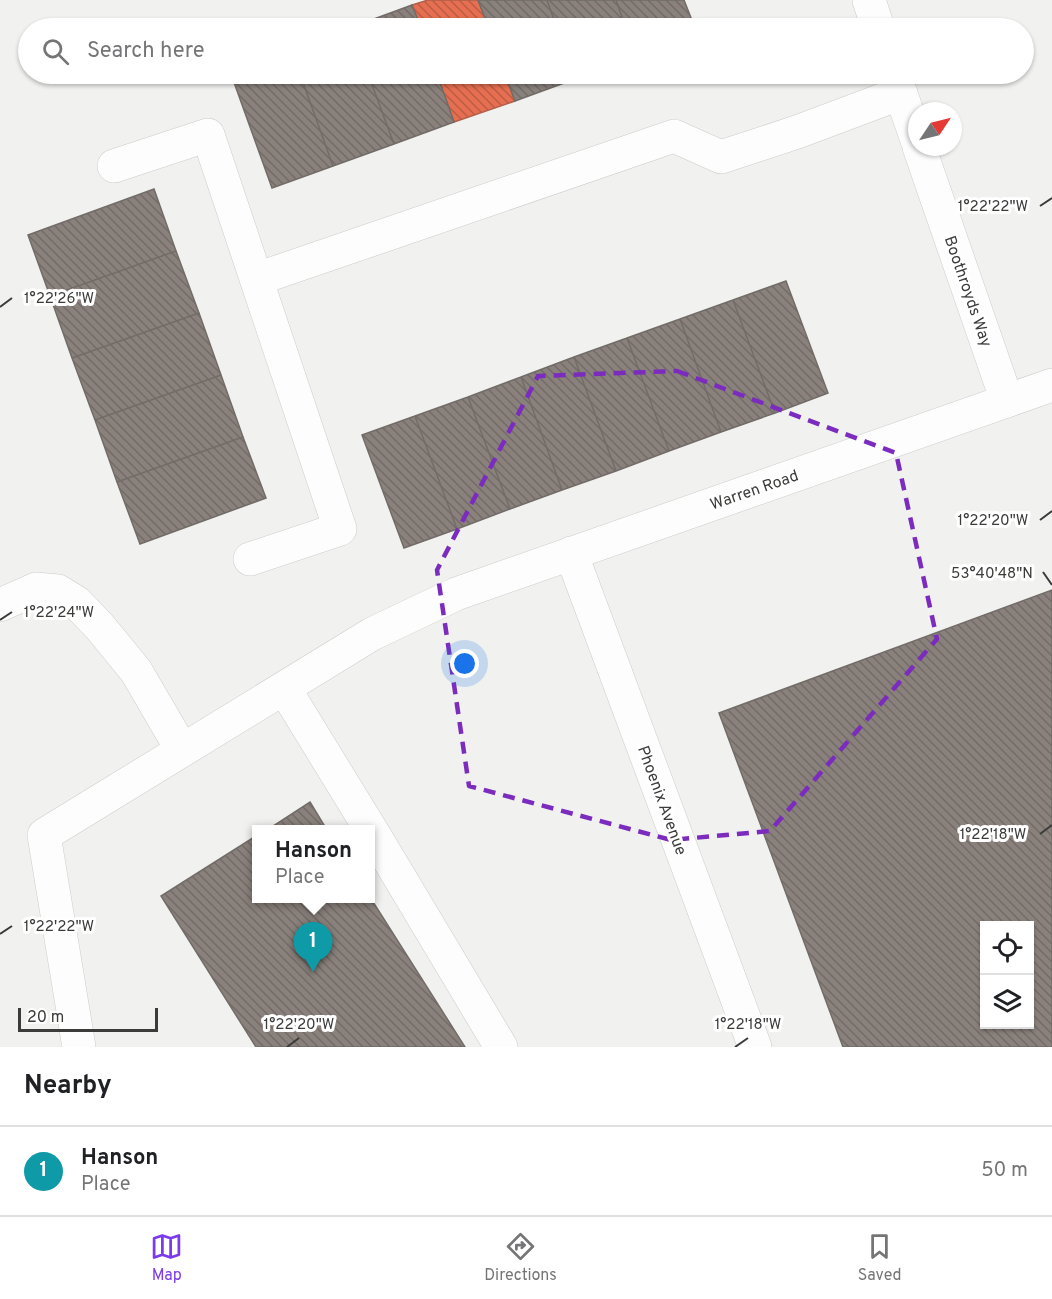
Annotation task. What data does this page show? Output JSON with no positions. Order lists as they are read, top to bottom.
{
  "streets": {
    "lane": ["Boothroyds Way", "Warren Road", "Phoenix Avenue"]
  },
  "crossings": [
    ["Boothroyds Way", "Warren Road"],
    ["Warren Road", "Phoenix Avenue"]
  ],
  "scale_bar": "20 m",
  "north": "top right",
  "page": {
    "search": "Search here",
    "popup": ["Hanson", "Place"],
    "pins": "1",
    "scale": "20 m",
    "heading": "Nearby",
    "list": [
      {
        "mark": "1",
        "name": "Hanson",
        "note": "Place",
        "value": "50 m"
      }
    ],
    "nav": ["Map", "Directions", "Saved"]
  },
  "coordinates": [
    "1°22'22\"W",
    "1°22'26\"W",
    "1°22'20\"W",
    "53°40'48\"N",
    "1°22'24\"W",
    "1°22'18\"W"
  ]
}
